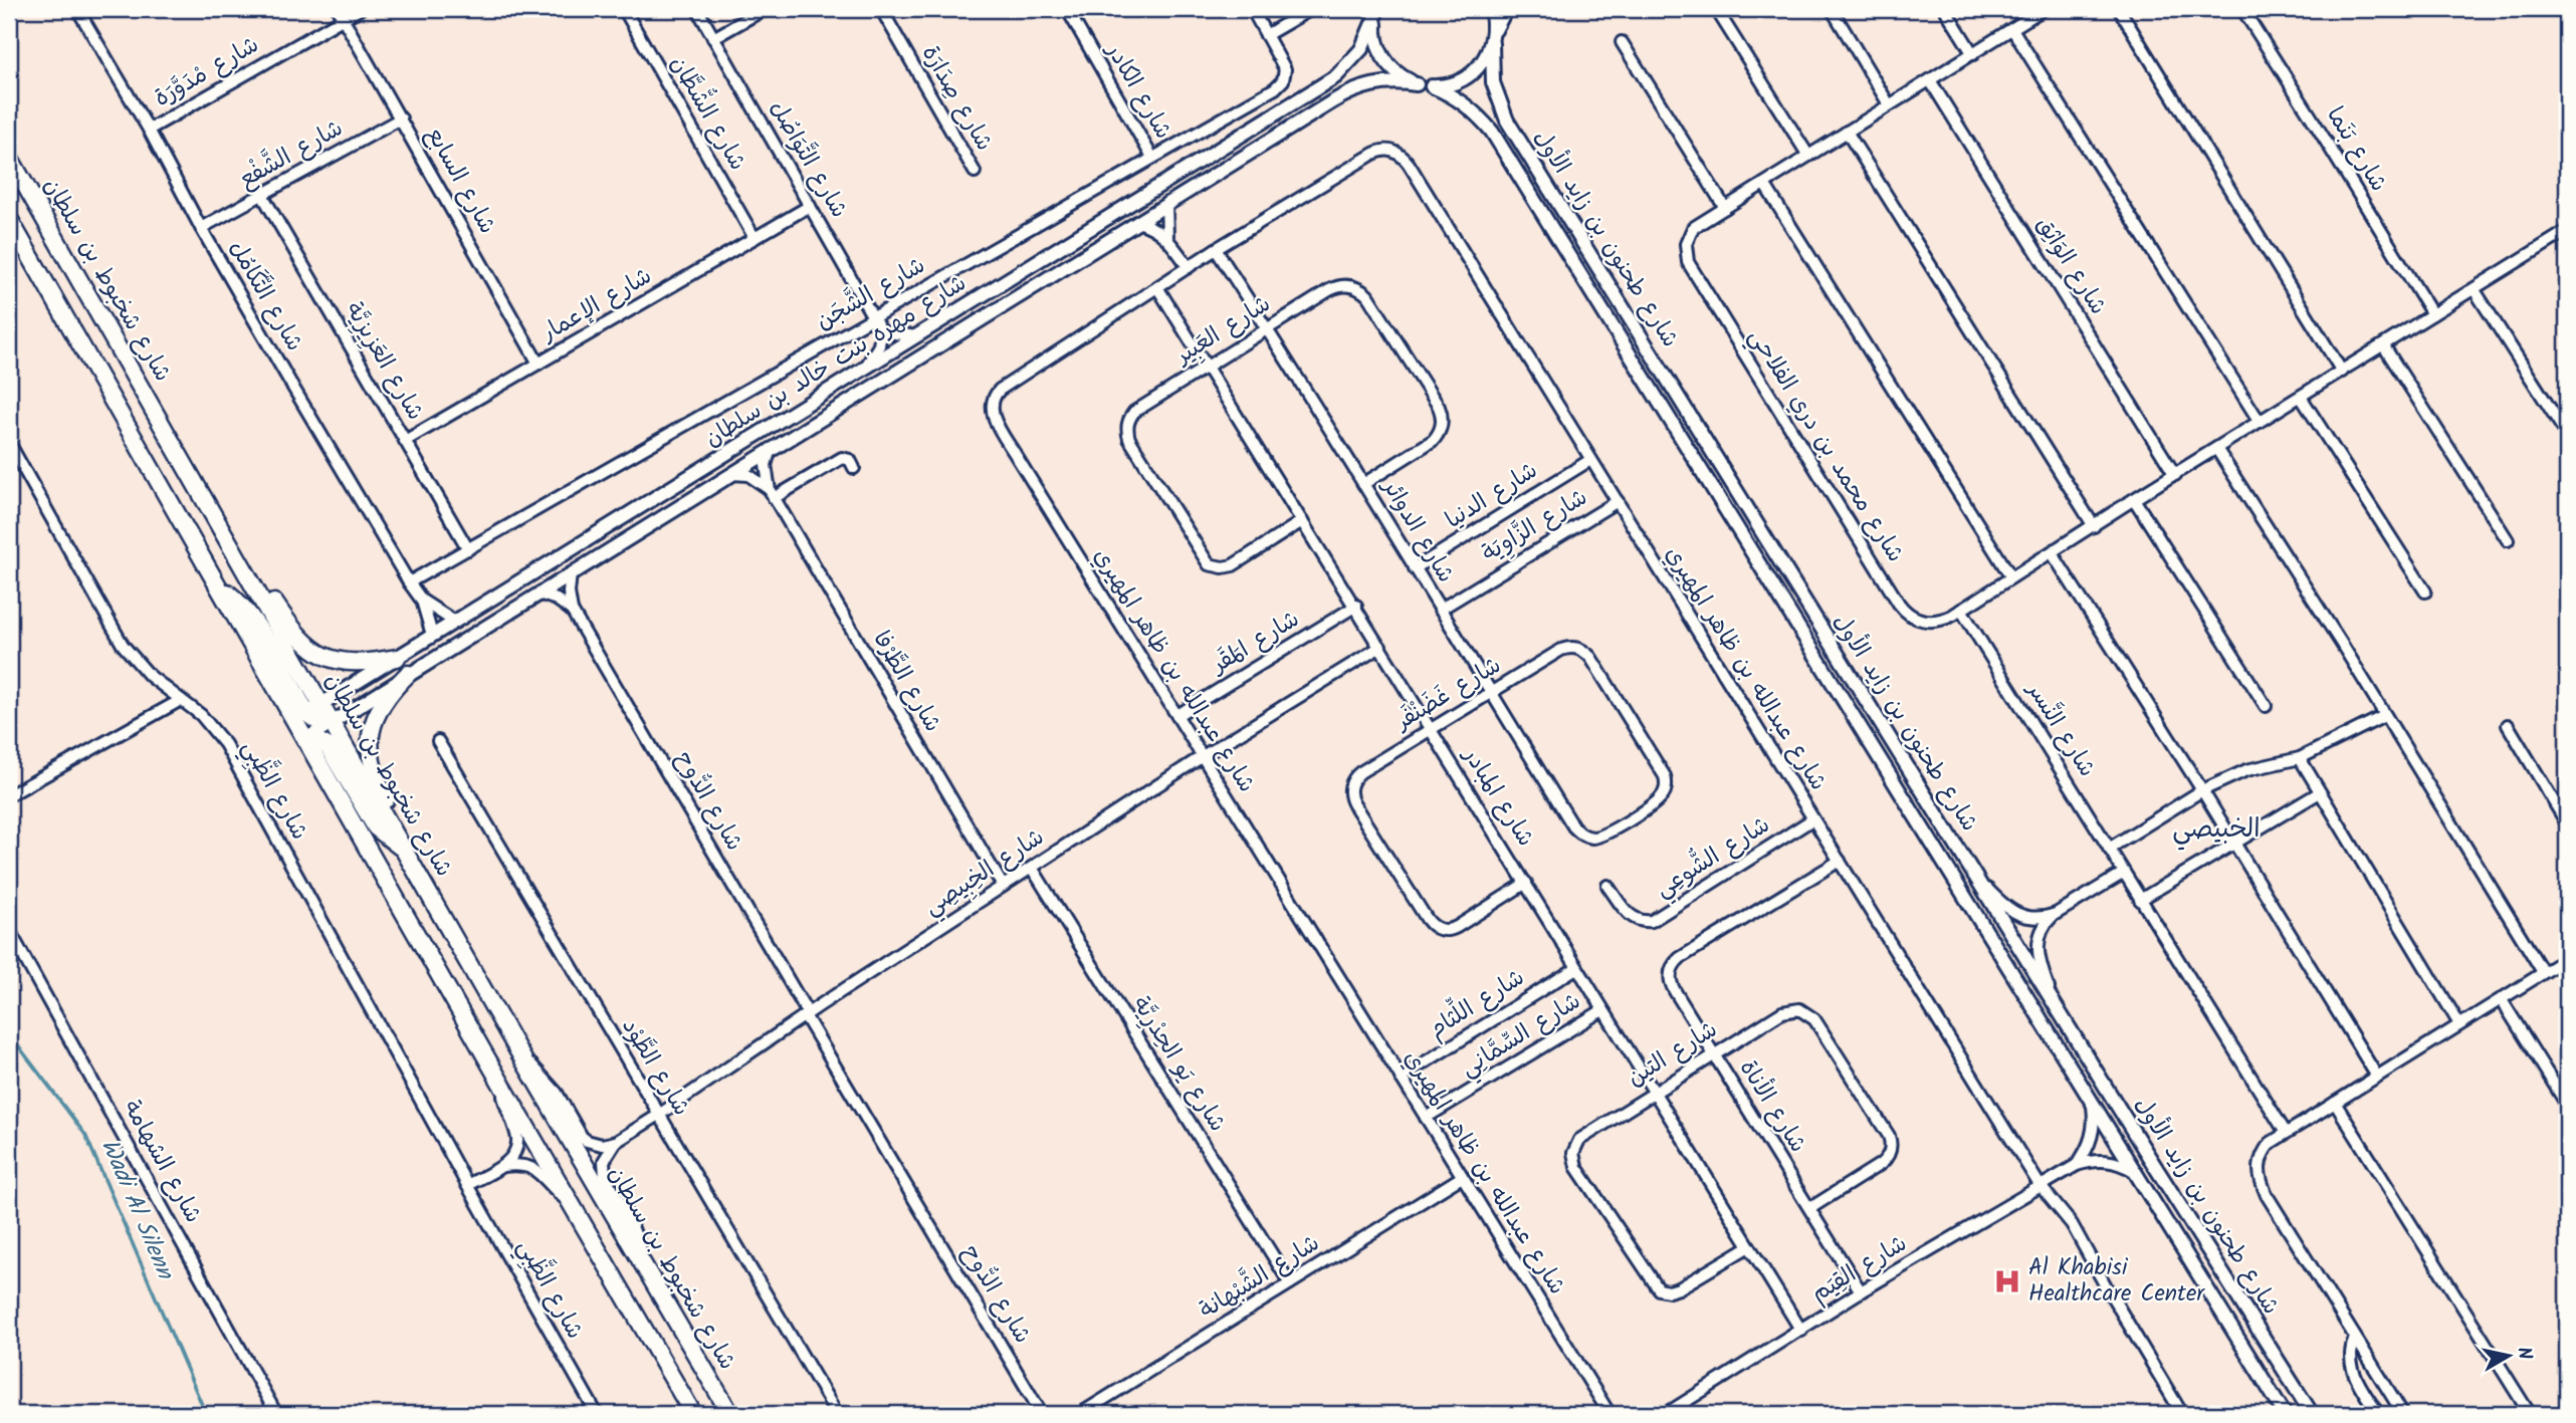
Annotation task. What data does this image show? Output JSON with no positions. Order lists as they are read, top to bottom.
{
  "streets": {
    "main road": ["شارع شخبوط بن سلطان"],
    "street": [
      "شارع مْدَوَّرَة",
      "شارع الكادر",
      "شارع صِدَارَة",
      "شارع الشُّطَّان",
      "شارع بَنَما",
      "شارع الشَّفْع",
      "شارع التَّوَاصُل",
      "شارع السابع",
      "شارع طحنون بن زايد الأول",
      "شارع الوَاثِق",
      "شارع الشَّجَن",
      "شارع التَّكَامُل",
      "شارع الإعمار",
      "شارع العَبِير",
      "شارع العَزِيزِيَّة",
      "شارع مهره بنت خالد بن سلطان",
      "شارع محمد بن دري الفلاحي",
      "شارع الدنيا",
      "شارع الزَّاوِيَة",
      "شارع الدوائر",
      "شارع المَقَر",
      "شارع عبدالله بن ظاهر المهيري",
      "شارع الطَّرْفا",
      "شارع غَضَنْفَر",
      "شارع النَّسر",
      "شارع الظَّبِي",
      "شارع المبادر",
      "شارع الدُّوح",
      "شارع الشُّوعِي",
      "شارع الخِبِيصِي",
      "شارع اللِّثام",
      "شارع السِّمَّانِي",
      "شارع التين",
      "شارع يَو الحِدْرِيَّة",
      "شارع الطَّوْد",
      "شارع الأناة",
      "شارع الشهامة",
      "شارع القِيَم",
      "شارع الشَّبْهانة"
    ]
  },
  "crossings": [
    ["شارع مْدَوَّرَة", "شارع السابع"],
    ["شارع مْدَوَّرَة", "شارع التَّكَامُل"],
    ["شارع الكادر", "شارع الشَّجَن"],
    ["شارع الشُّطَّان", "شارع الإعمار"],
    ["شارع بَنَما", "شارع محمد بن دري الفلاحي"],
    ["شارع الشَّفْع", "شارع السابع"],
    ["شارع الشَّفْع", "شارع التَّكَامُل"],
    ["شارع الشَّفْع", "شارع العَزِيزِيَّة"],
    ["شارع التَّوَاصُل", "شارع الشَّجَن"],
    ["شارع التَّوَاصُل", "شارع الإعمار"],
    ["شارع السابع", "شارع الإعمار"],
    ["شارع طحنون بن زايد الأول", "شارع مهره بنت خالد بن سلطان"],
    ["شارع طحنون بن زايد الأول", "شارع القِيَم"],
    ["شارع الوَاثِق", "شارع محمد بن دري الفلاحي"],
    ["شارع شخبوط بن سلطان", "شارع مهره بنت خالد بن سلطان"],
    ["شارع الشَّجَن", "شارع التَّكَامُل"],
    ["شارع الشَّجَن", "شارع العَزِيزِيَّة"],
    ["شارع التَّكَامُل", "شارع مهره بنت خالد بن سلطان"],
    ["شارع الإعمار", "شارع العَزِيزِيَّة"],
    ["شارع العَبِير", "شارع الدوائر"],
    ["شارع العَبِير", "شارع المبادر"],
    ["شارع مهره بنت خالد بن سلطان", "شارع الطَّرْفا"],
    ["شارع مهره بنت خالد بن سلطان", "شارع الدُّوح"],
    ["شارع محمد بن دري الفلاحي", "شارع النَّسر"],
    ["شارع الدنيا", "شارع الدوائر"],
    ["شارع الدنيا", "شارع عبدالله بن ظاهر المهيري"],
    ["شارع الزَّاوِيَة", "شارع الدوائر"],
    ["شارع الزَّاوِيَة", "شارع عبدالله بن ظاهر المهيري"],
    ["شارع الدوائر", "شارع عبدالله بن ظاهر المهيري"],
    ["شارع الدوائر", "شارع غَضَنْفَر"],
    ["شارع المَقَر", "شارع عبدالله بن ظاهر المهيري"],
    ["شارع المَقَر", "شارع المبادر"],
    ["شارع عبدالله بن ظاهر المهيري", "شارع المبادر"],
    ["شارع عبدالله بن ظاهر المهيري", "شارع الشُّوعِي"],
    ["شارع عبدالله بن ظاهر المهيري", "شارع الخِبِيصِي"],
    ["شارع عبدالله بن ظاهر المهيري", "شارع اللِّثام"],
    ["شارع عبدالله بن ظاهر المهيري", "شارع السِّمَّانِي"],
    ["شارع عبدالله بن ظاهر المهيري", "شارع الأناة"],
    ["شارع عبدالله بن ظاهر المهيري", "شارع القِيَم"],
    ["شارع عبدالله بن ظاهر المهيري", "شارع الشَّبْهانة"],
    ["شارع الطَّرْفا", "شارع الخِبِيصِي"],
    ["شارع غَضَنْفَر", "شارع المبادر"],
    ["شارع المبادر", "شارع الخِبِيصِي"],
    ["شارع المبادر", "شارع اللِّثام"],
    ["شارع المبادر", "شارع السِّمَّانِي"],
    ["شارع المبادر", "شارع التين"],
    ["شارع المبادر", "شارع القِيَم"],
    ["شارع الدُّوح", "شارع الخِبِيصِي"],
    ["شارع الخِبِيصِي", "شارع يَو الحِدْرِيَّة"],
    ["شارع الخِبِيصِي", "شارع الطَّوْد"],
    ["شارع التين", "شارع الأناة"],
    ["شارع يَو الحِدْرِيَّة", "شارع الشَّبْهانة"],
    ["شارع الأناة", "شارع القِيَم"]
  ],
  "districts": ["الخبيصي"],
  "water": ["Wadi Al Silenn"],
  "places": {
    "hospital": ["Al Khabisi Healthcare Center"]
  },
  "north": "right"
}
